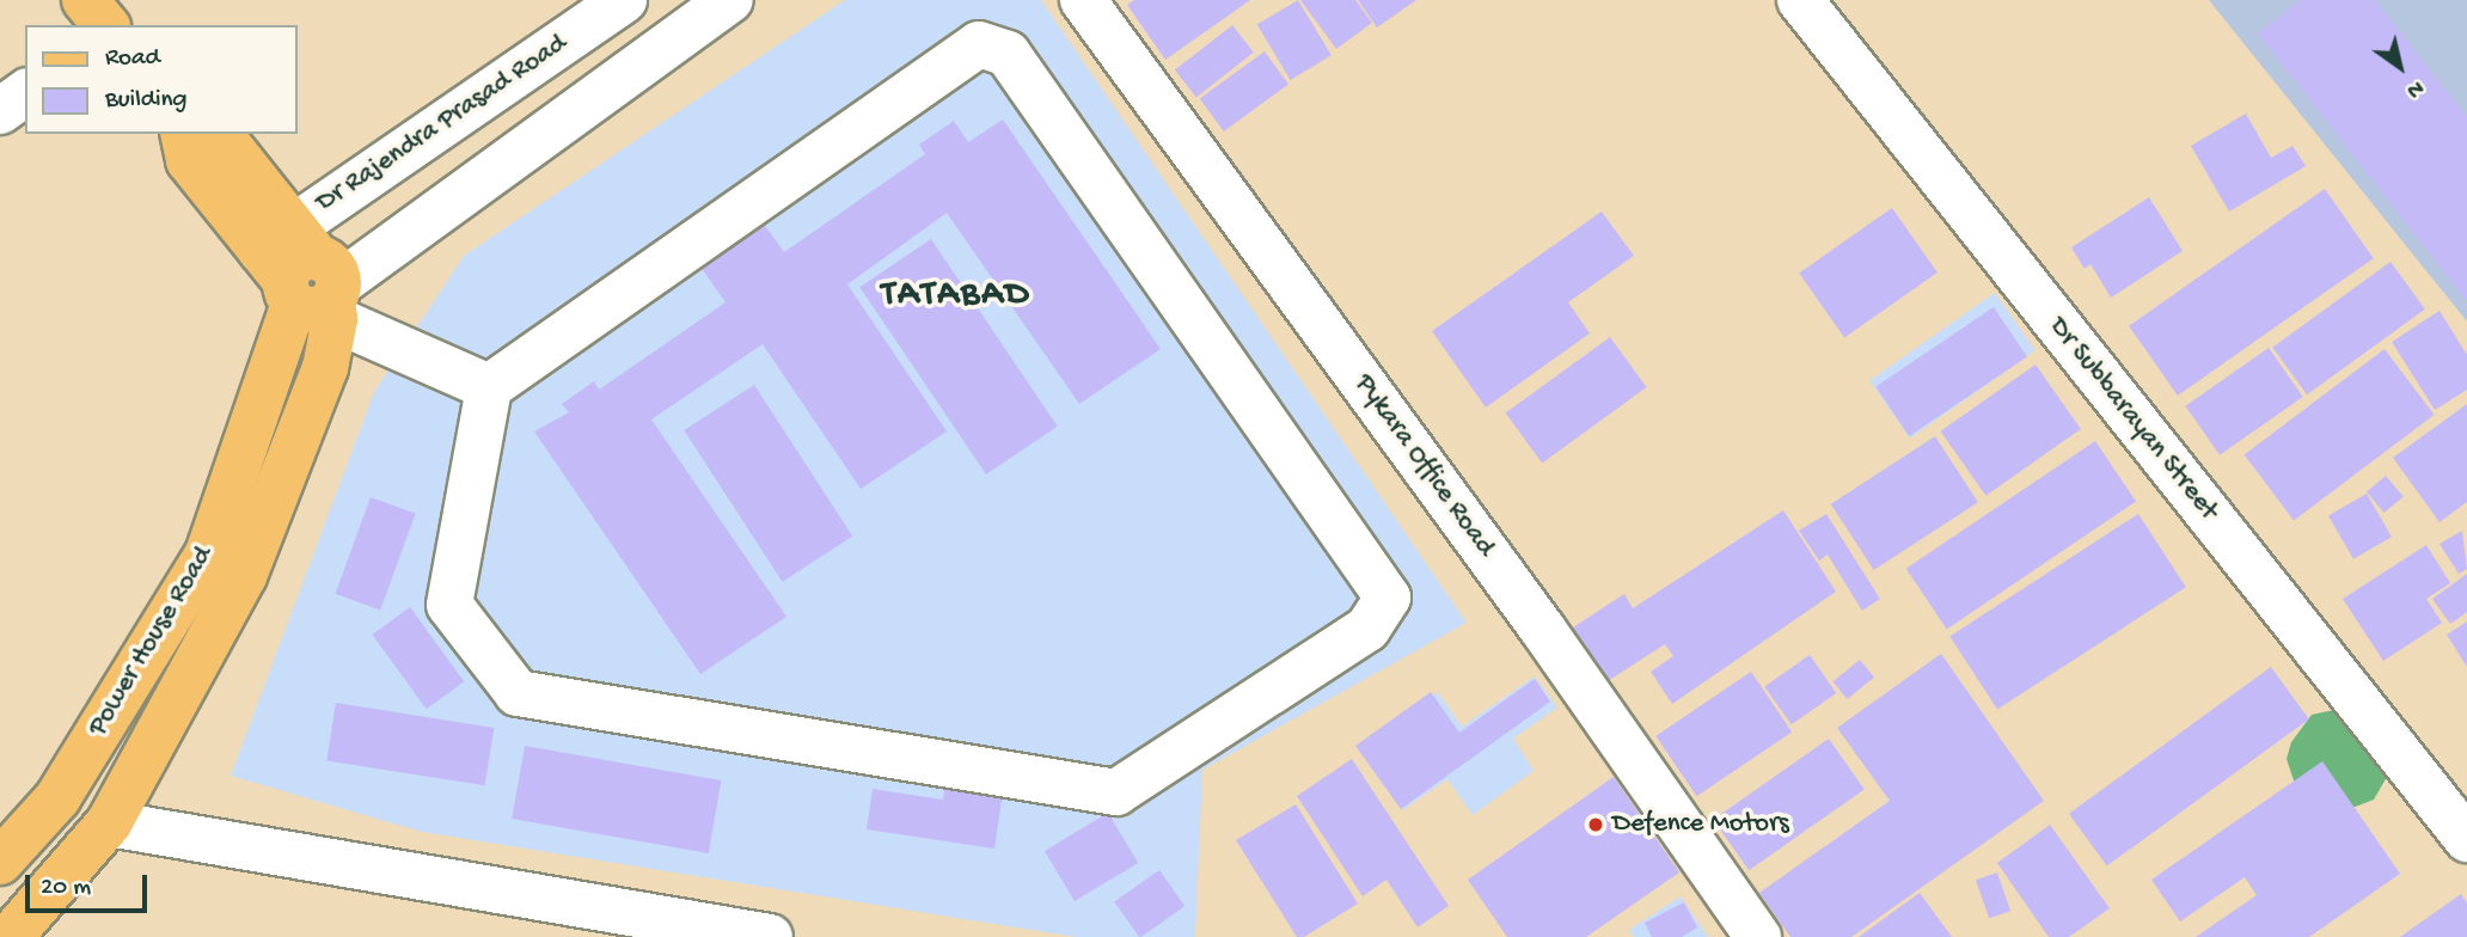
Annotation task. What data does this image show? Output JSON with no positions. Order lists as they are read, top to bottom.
{
  "streets": {
    "main road": ["Power House Road"],
    "street": ["Dr Rajendra Prasad Road", "Dr Subbarayan Street", "Pykara Office Road"]
  },
  "crossings": [
    ["Dr Rajendra Prasad Road", "Power House Road"]
  ],
  "districts": ["TATABAD"],
  "places": ["Defence Motors"],
  "legend": ["Road", "Building"],
  "scale_bar": "20 m",
  "north": "bottom right"
}
